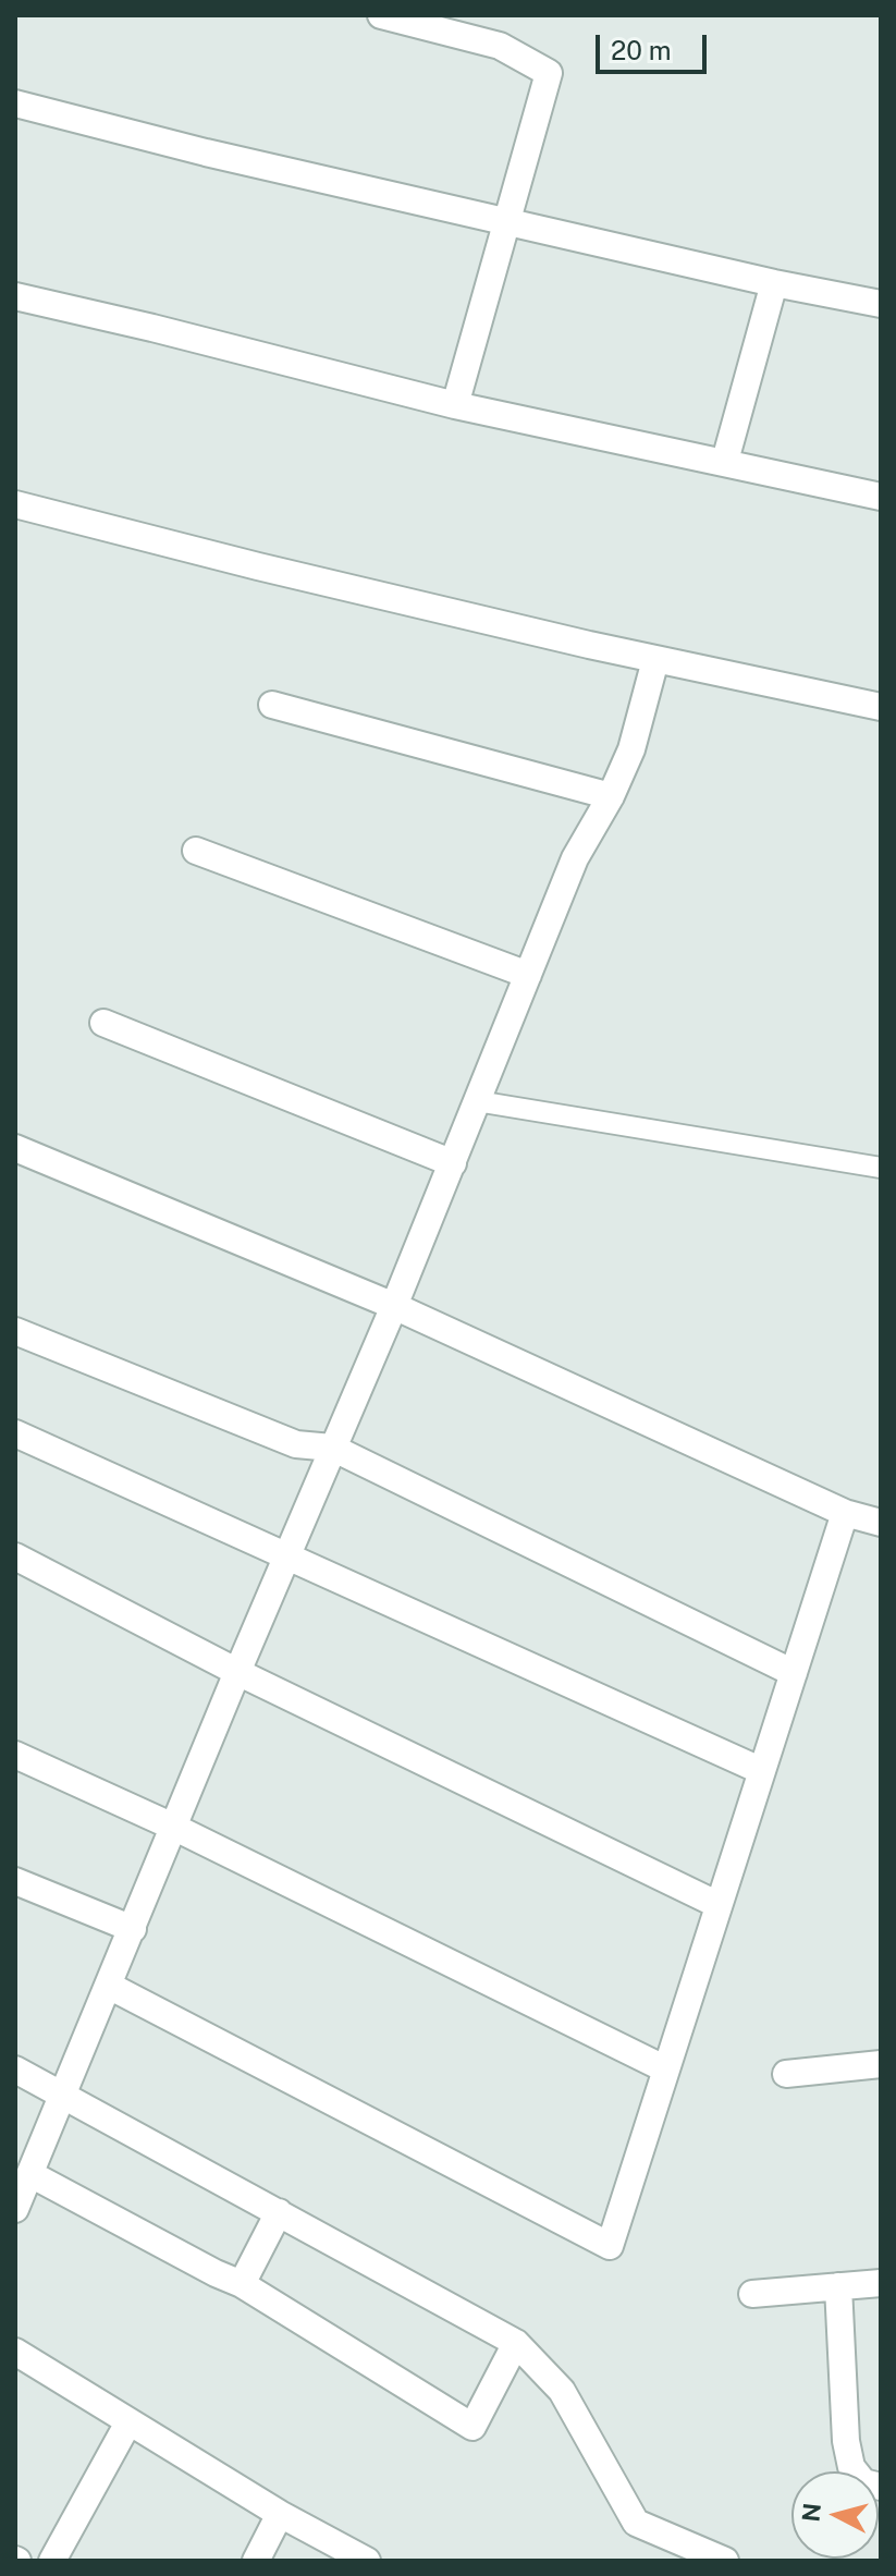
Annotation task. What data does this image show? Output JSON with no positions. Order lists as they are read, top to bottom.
{
  "scale_bar": "20 m",
  "north": "left"
}
